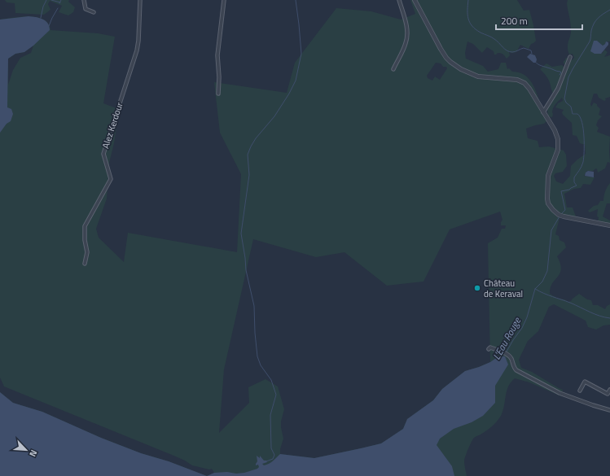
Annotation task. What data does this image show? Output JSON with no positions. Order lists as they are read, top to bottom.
{
  "streets": {
    "street": ["Alez Kerdour"]
  },
  "water": ["L'Eau Rouge"],
  "places": ["Château de Keraval"],
  "scale_bar": "200 m",
  "north": "bottom right"
}
